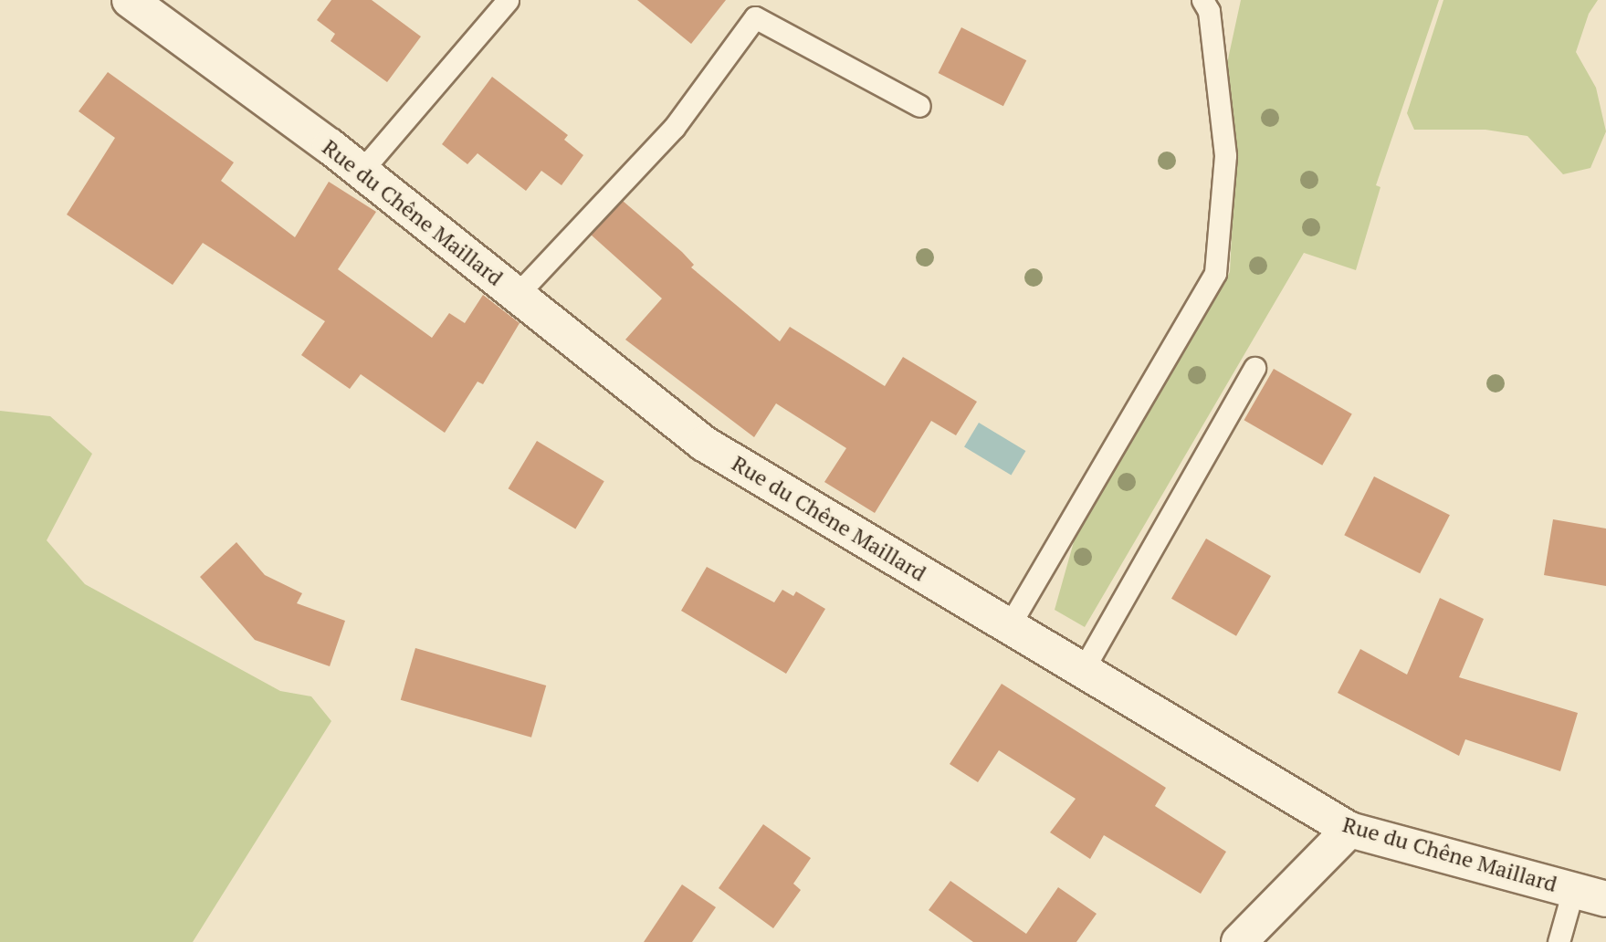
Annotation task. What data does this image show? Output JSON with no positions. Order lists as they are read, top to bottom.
{
  "streets": {
    "street": ["Rue du Chêne Maillard"]
  }
}
